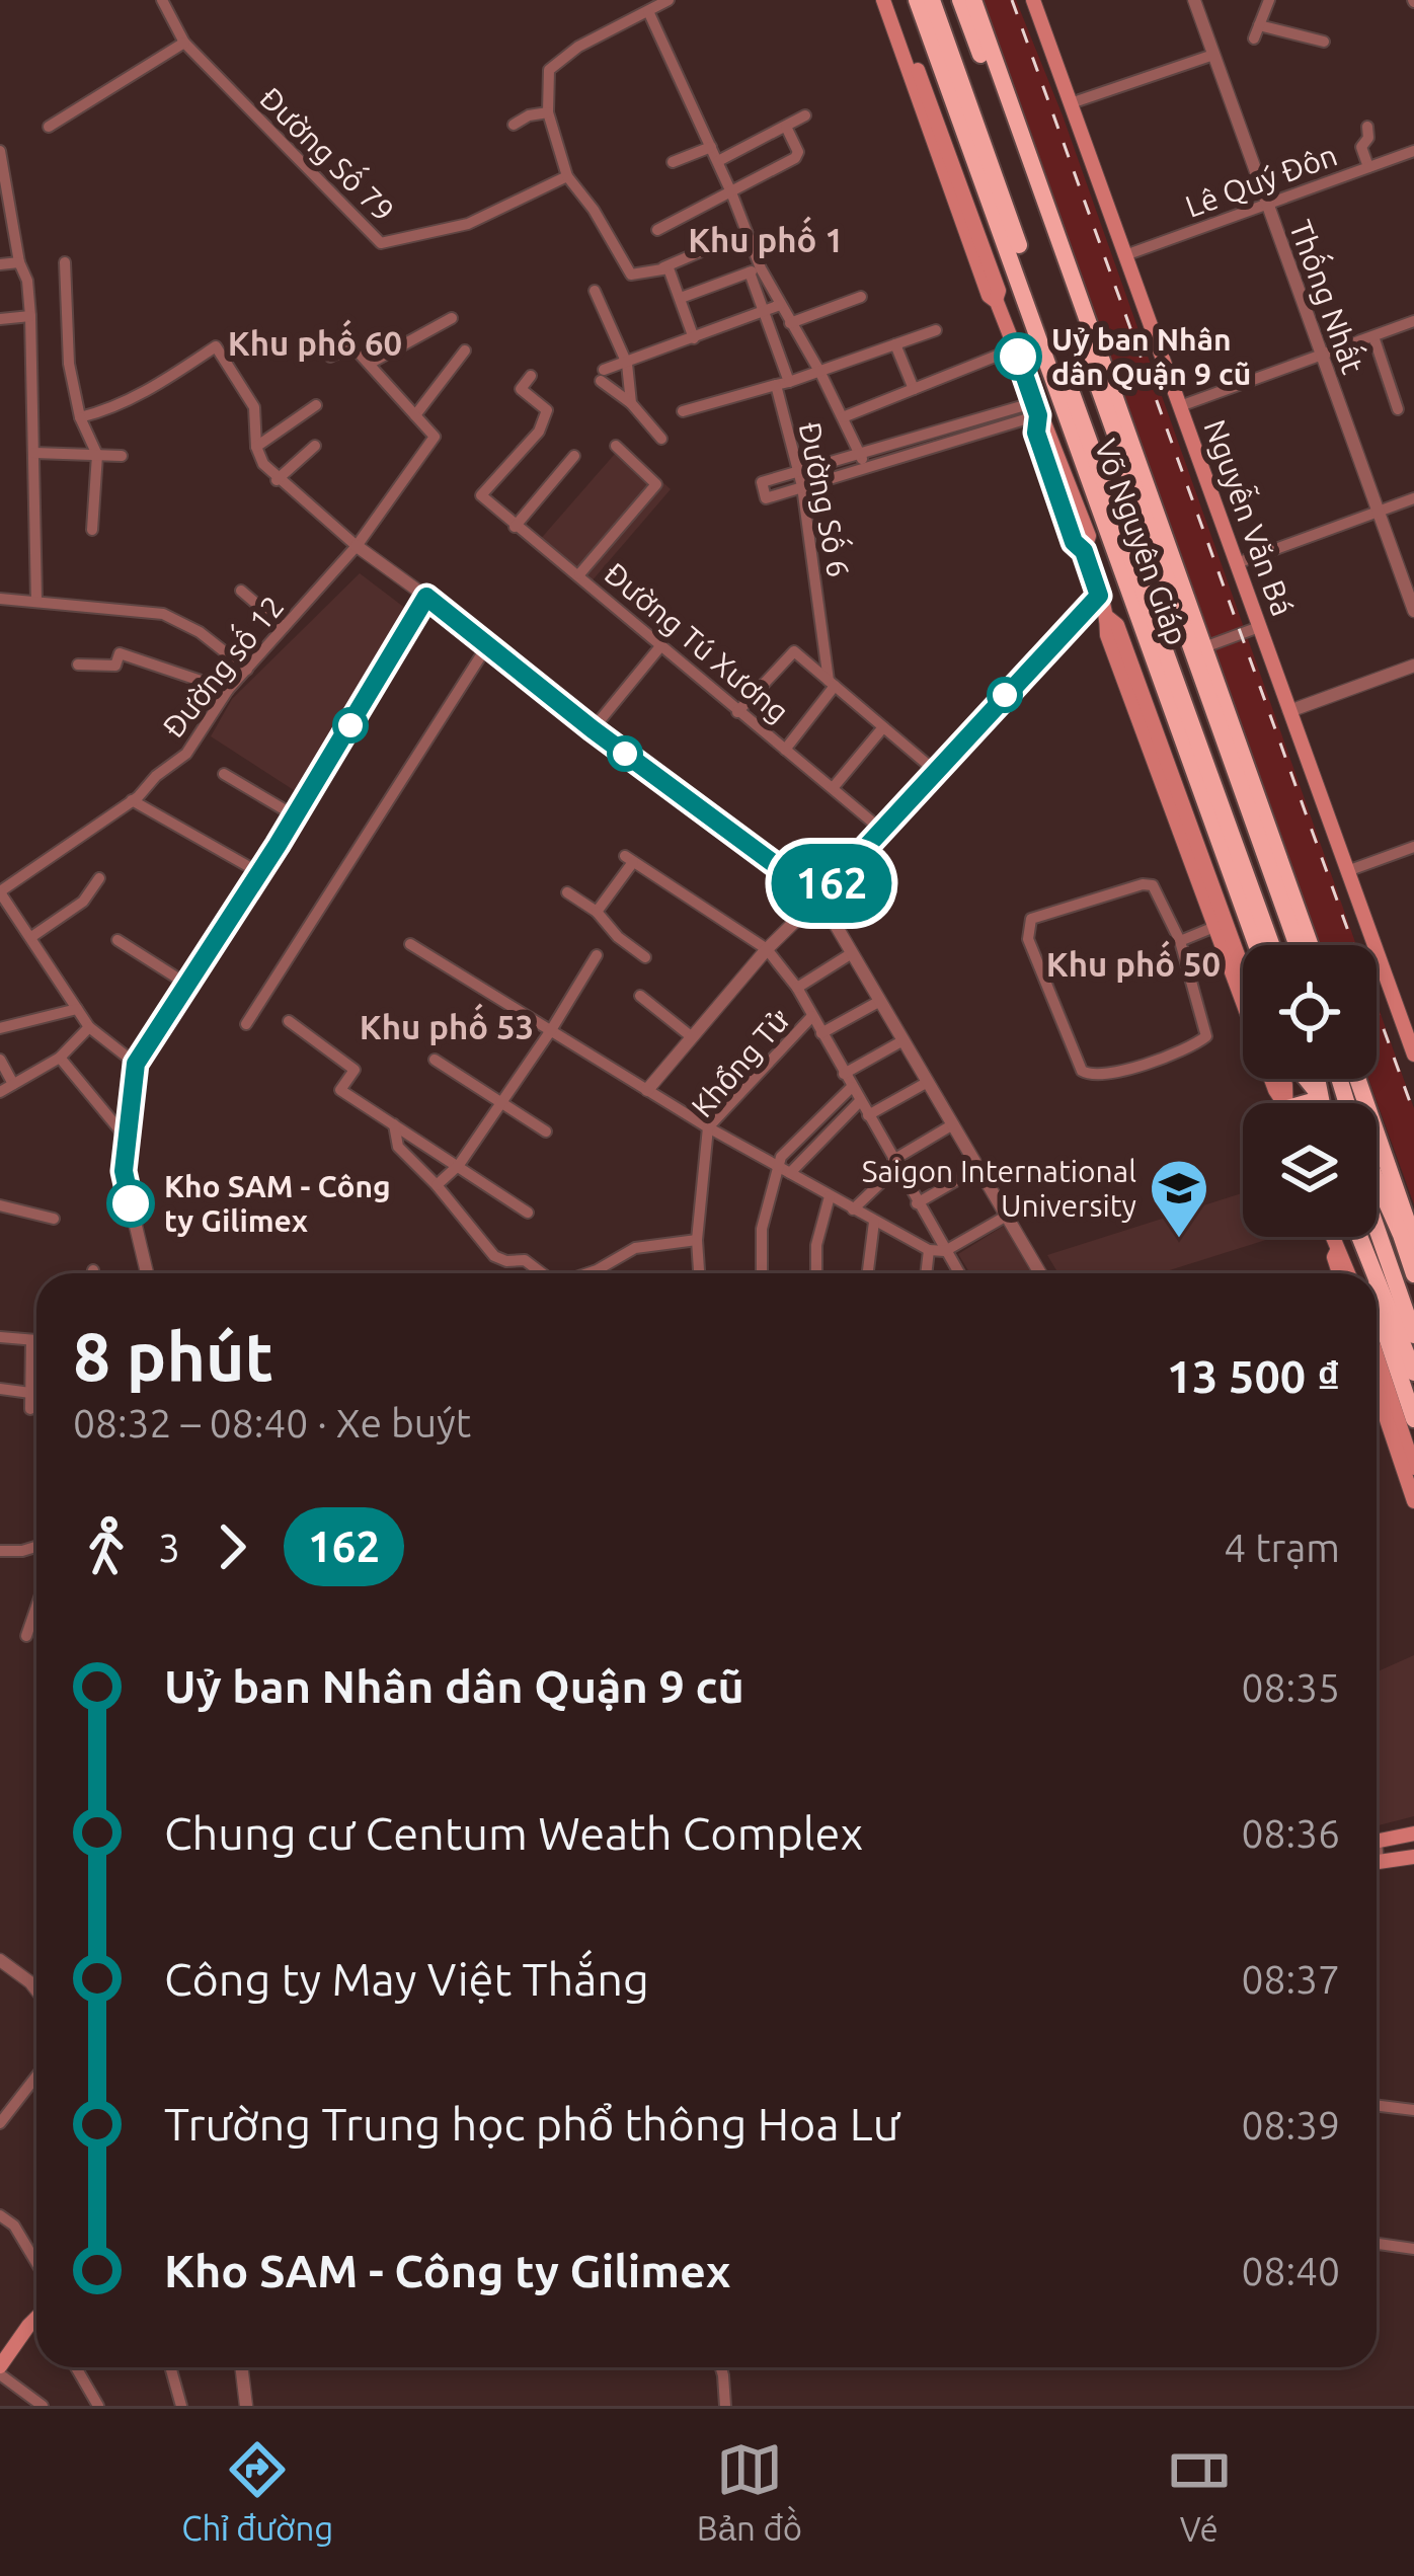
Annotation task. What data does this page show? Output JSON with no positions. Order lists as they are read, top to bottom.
{
  "streets": {
    "highway": ["Võ Nguyên Giáp"],
    "main road": ["Nguyễn Văn Bá"],
    "street": [
      "Đường Số 79",
      "Lê Quý Đôn",
      "Thống Nhất",
      "Đường Số 6",
      "Đường Tú Xương",
      "Đường số 12",
      "Khổng Tử"
    ]
  },
  "crossings": [
    ["Lê Quý Đôn", "Thống Nhất"],
    ["Lê Quý Đôn", "Nguyễn Văn Bá"]
  ],
  "districts": [
    "Khu phố 1",
    "Khu phố 60",
    "Khu phố 50",
    "Khu phố 53"
  ],
  "places": {
    "other": ["Uỷ ban Nhân dân Quận 9 cũ", "Kho SAM - Công ty Gilimex"],
    "school or university": ["Saigon International University"]
  },
  "lines": ["bus line 162"],
  "page": {
    "on_map": "162",
    "heading": ["8 phút", "08:32 – 08:40 · Xe buýt", "13 500 ₫"],
    "legs": ["3", "162", "4 trạm"],
    "list": [
      {
        "name": "Uỷ ban Nhân dân Quận 9 cũ",
        "value": "08:35"
      },
      {
        "name": "Chung cư Centum Weath Complex",
        "value": "08:36"
      },
      {
        "name": "Công ty May Việt Thắng",
        "value": "08:37"
      },
      {
        "name": "Trường Trung học phổ thông Hoa Lư",
        "value": "08:39"
      },
      {
        "name": "Kho SAM - Công ty Gilimex",
        "value": "08:40"
      }
    ],
    "tabs": ["Chỉ đường", "Bản đồ", "Vé"]
  }
}
